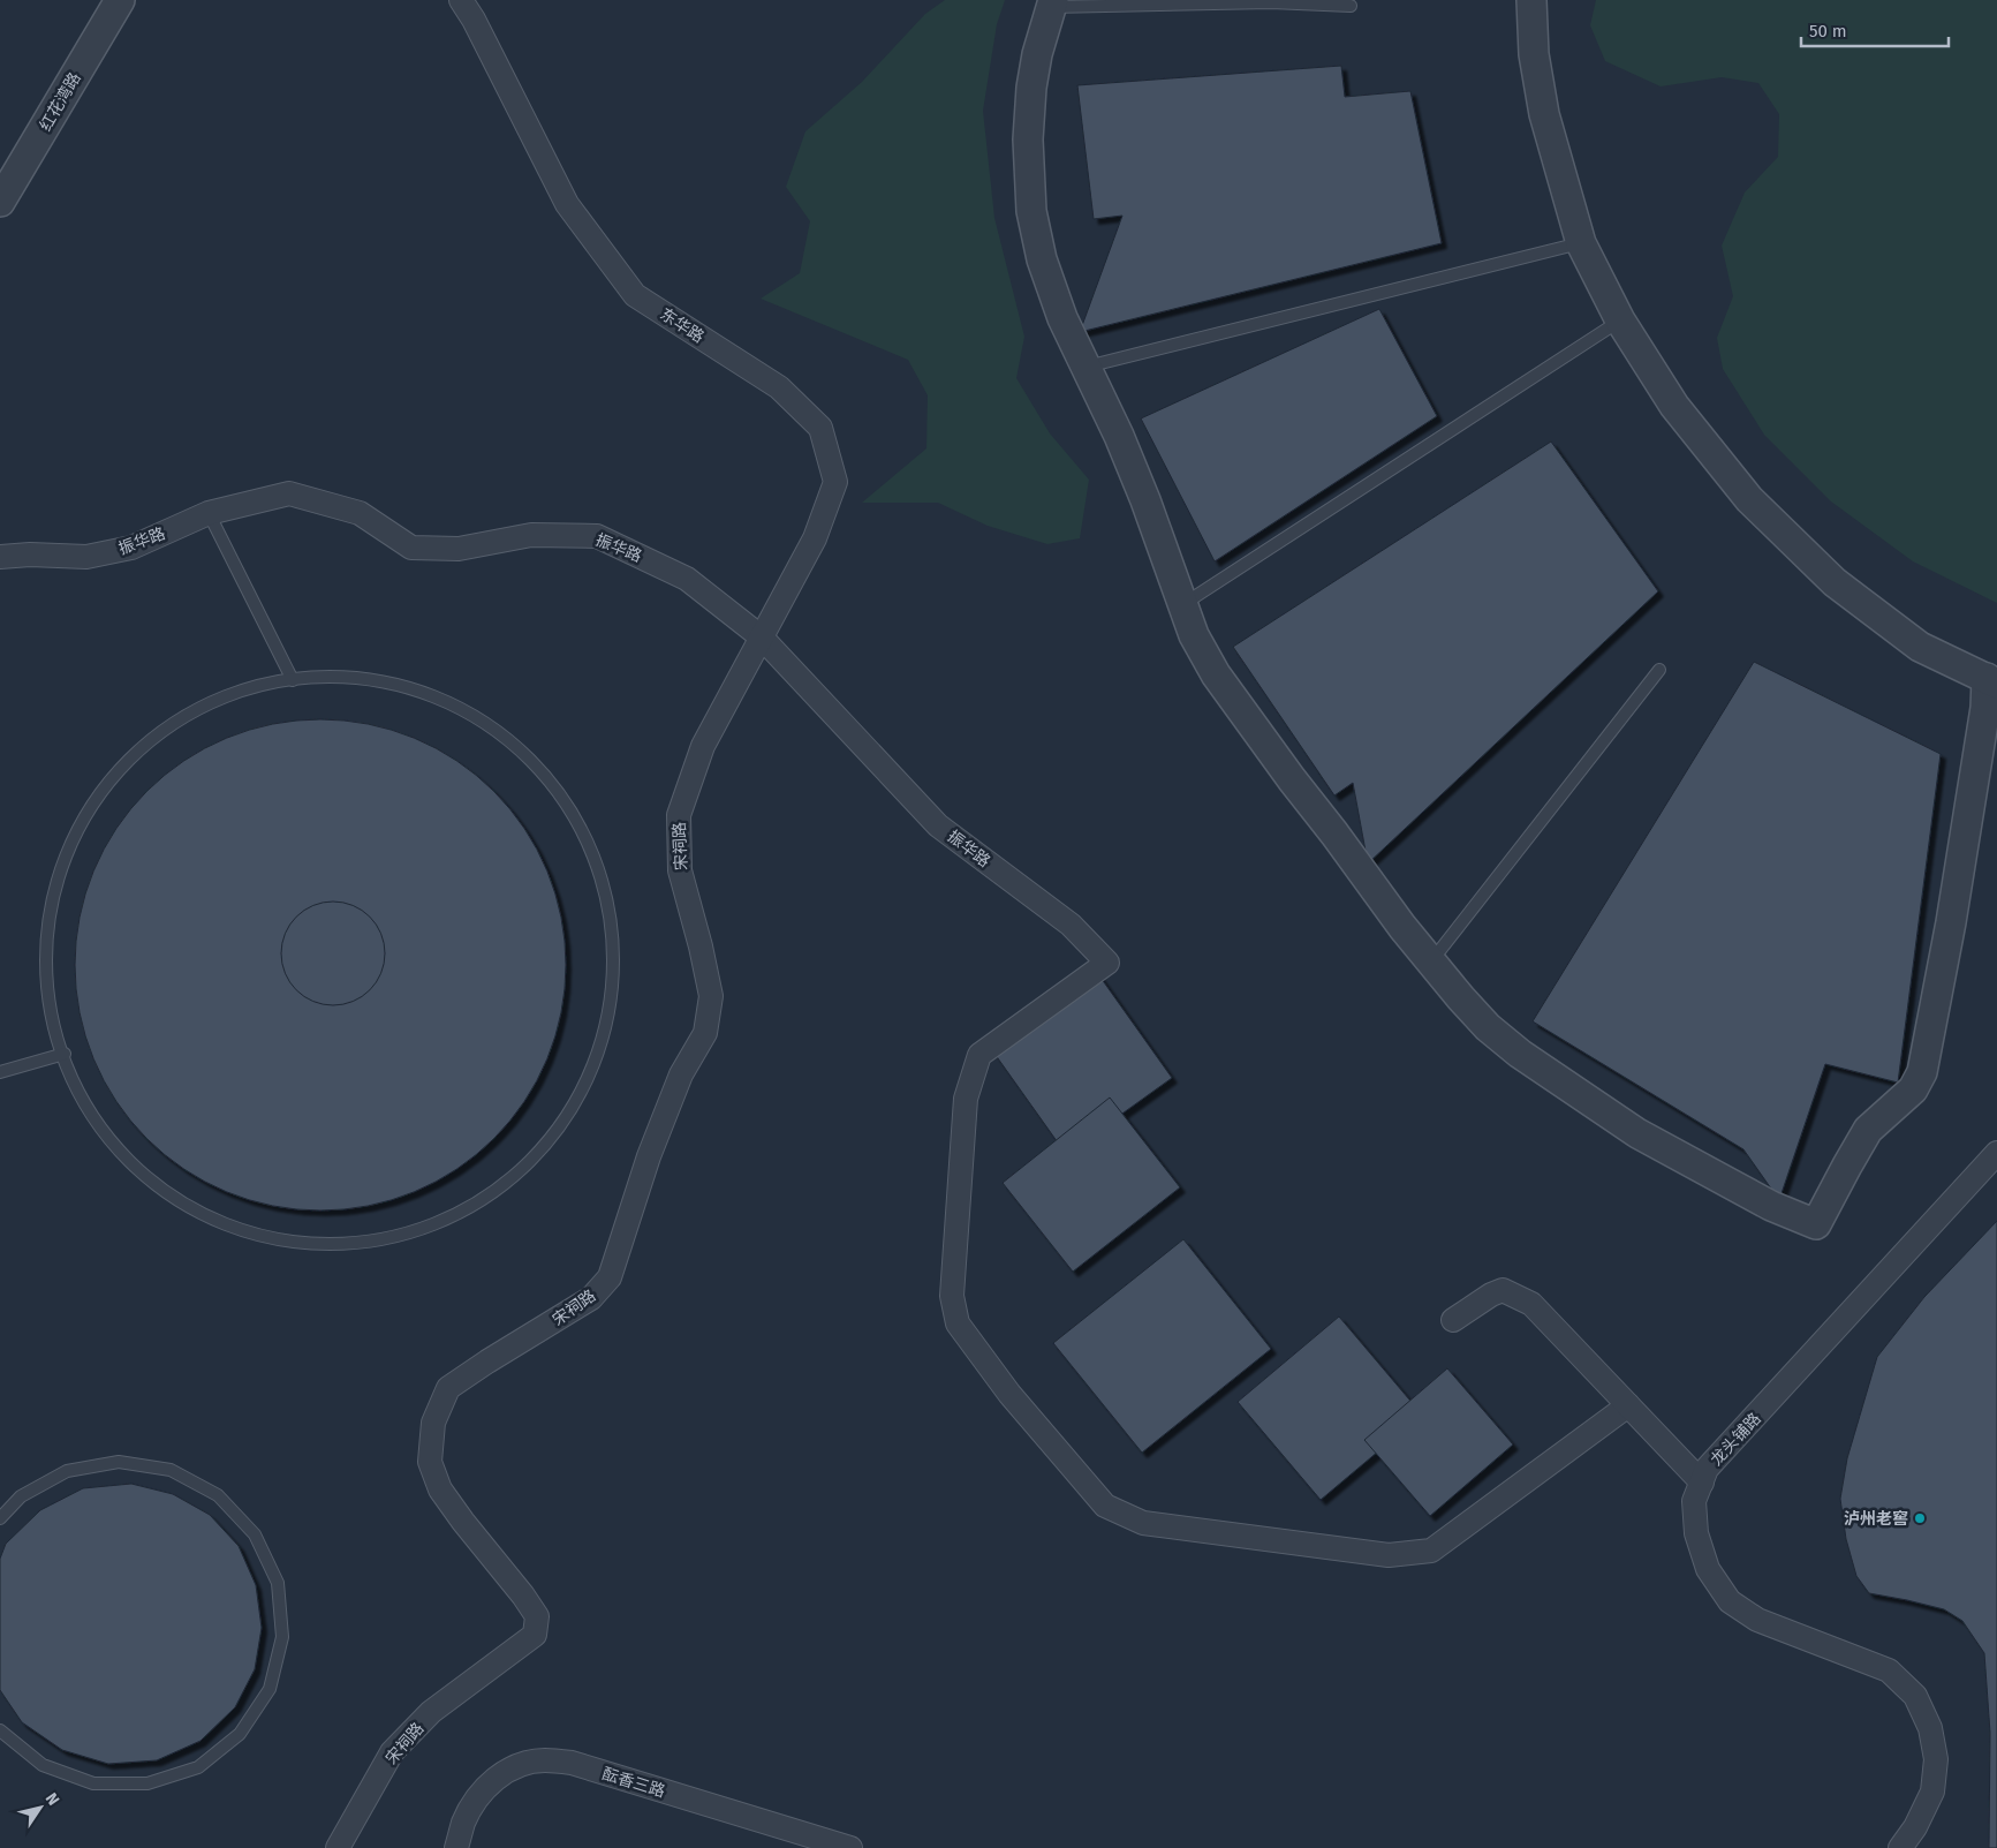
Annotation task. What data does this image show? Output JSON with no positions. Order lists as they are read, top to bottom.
{
  "streets": {
    "street": [
      "红花湾路",
      "东华路",
      "振华路",
      "宋祠路",
      "龙头铺路",
      "酝香三路"
    ]
  },
  "crossings": [
    ["东华路", "振华路"],
    ["东华路", "宋祠路"],
    ["振华路", "宋祠路"]
  ],
  "places": ["泸州老窖"],
  "scale_bar": "50 m",
  "north": "top right"
}
